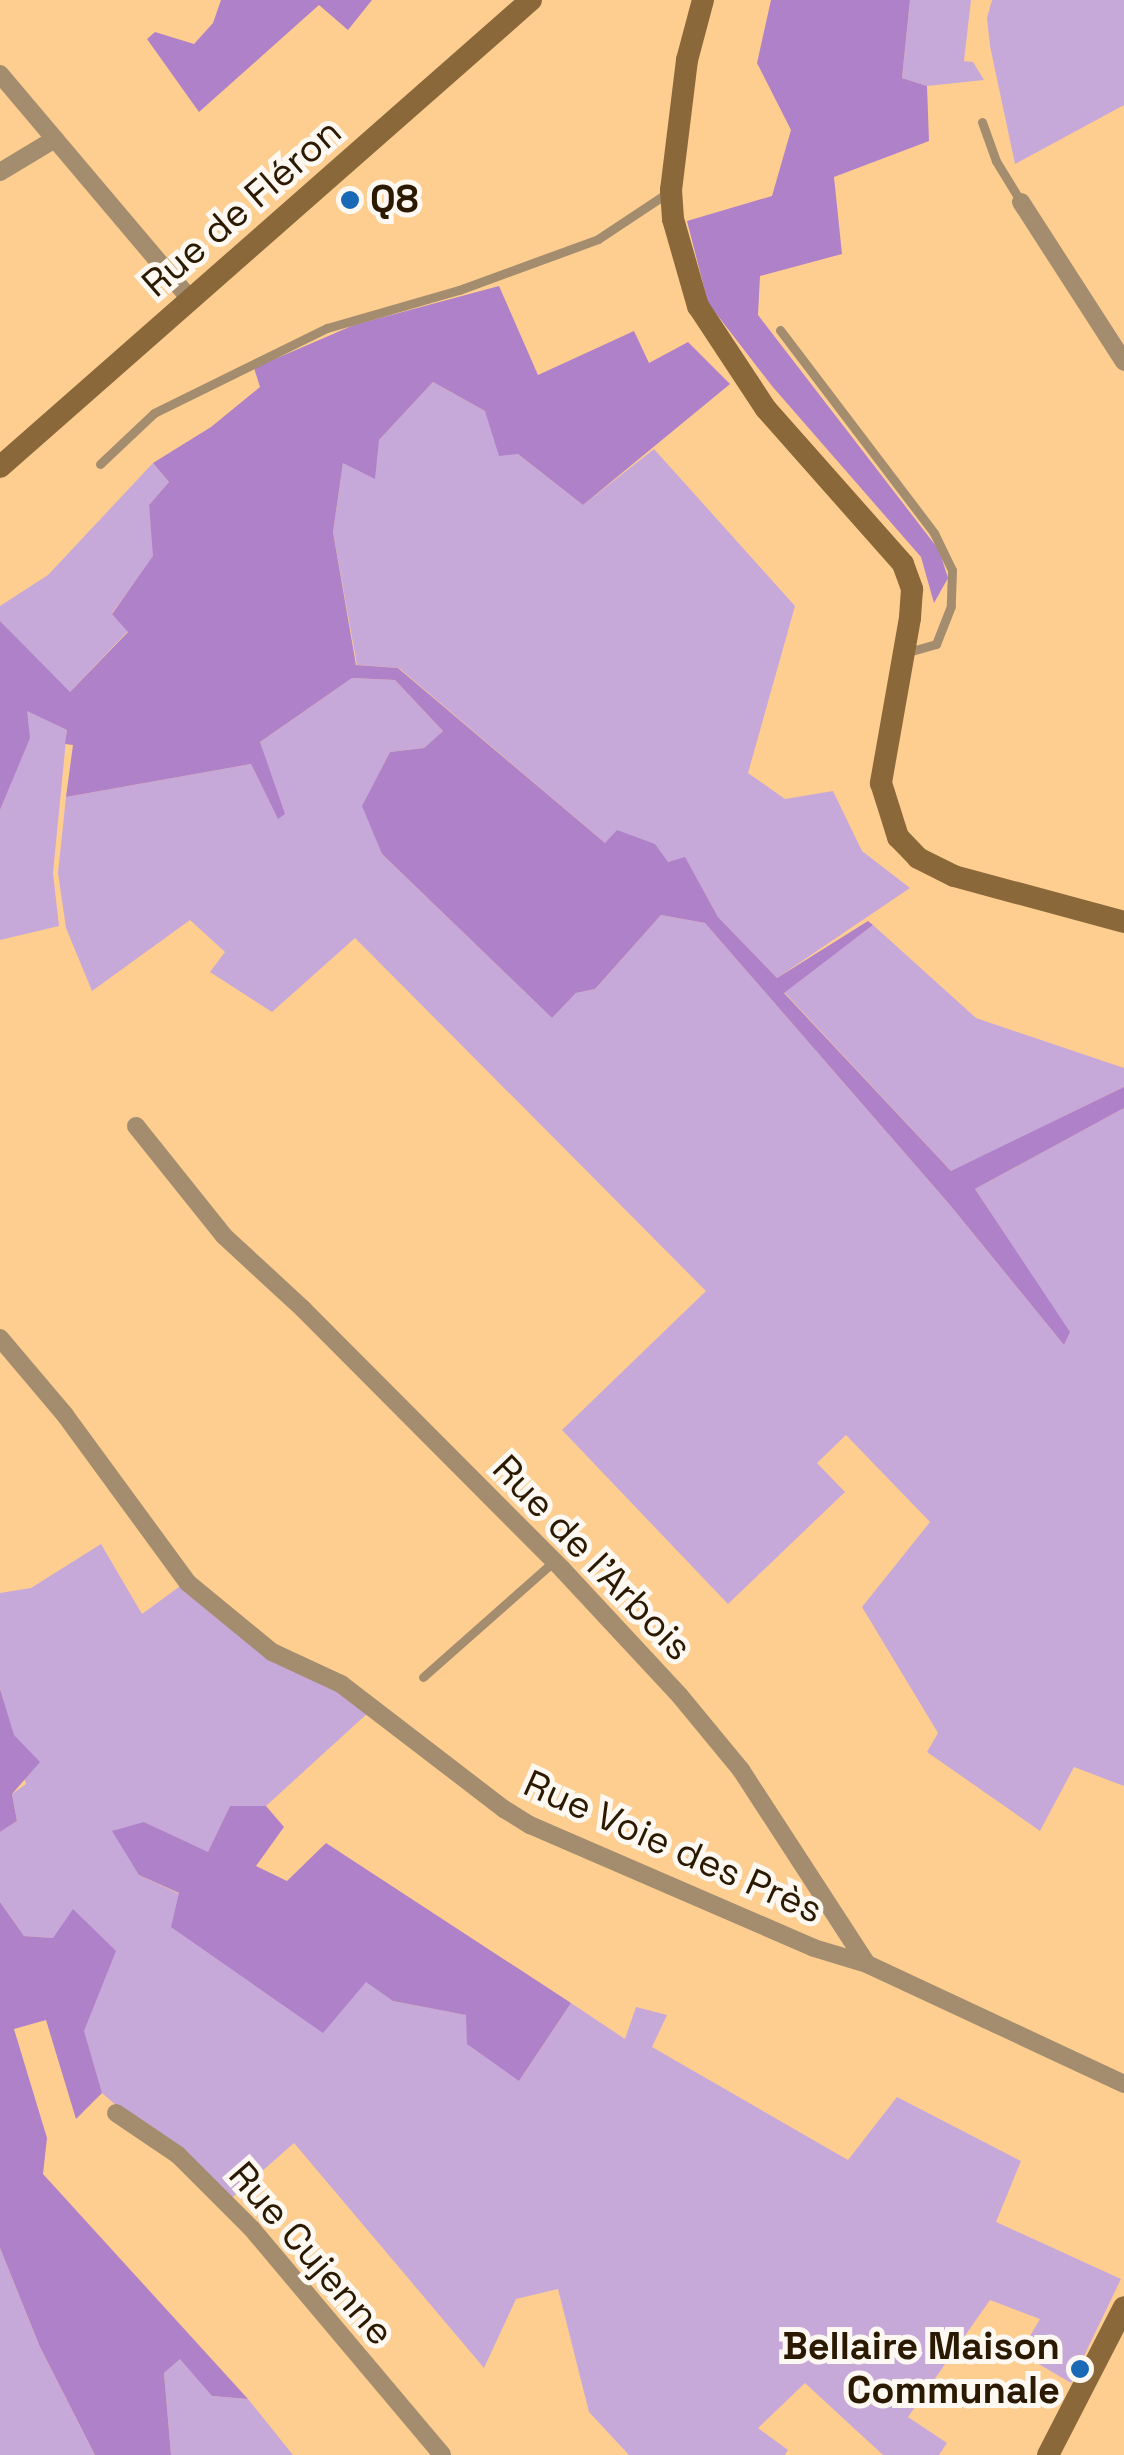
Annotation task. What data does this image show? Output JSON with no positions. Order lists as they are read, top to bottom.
{
  "streets": {
    "street": [
      "Rue de Fléron",
      "Rue de l'Arbois",
      "Rue Voie des Près",
      "Rue Cujenne"
    ]
  },
  "crossings": [
    ["Rue de l'Arbois", "Rue Voie des Près"]
  ],
  "places": ["Q8", "Bellaire Maison Communale"]
}
